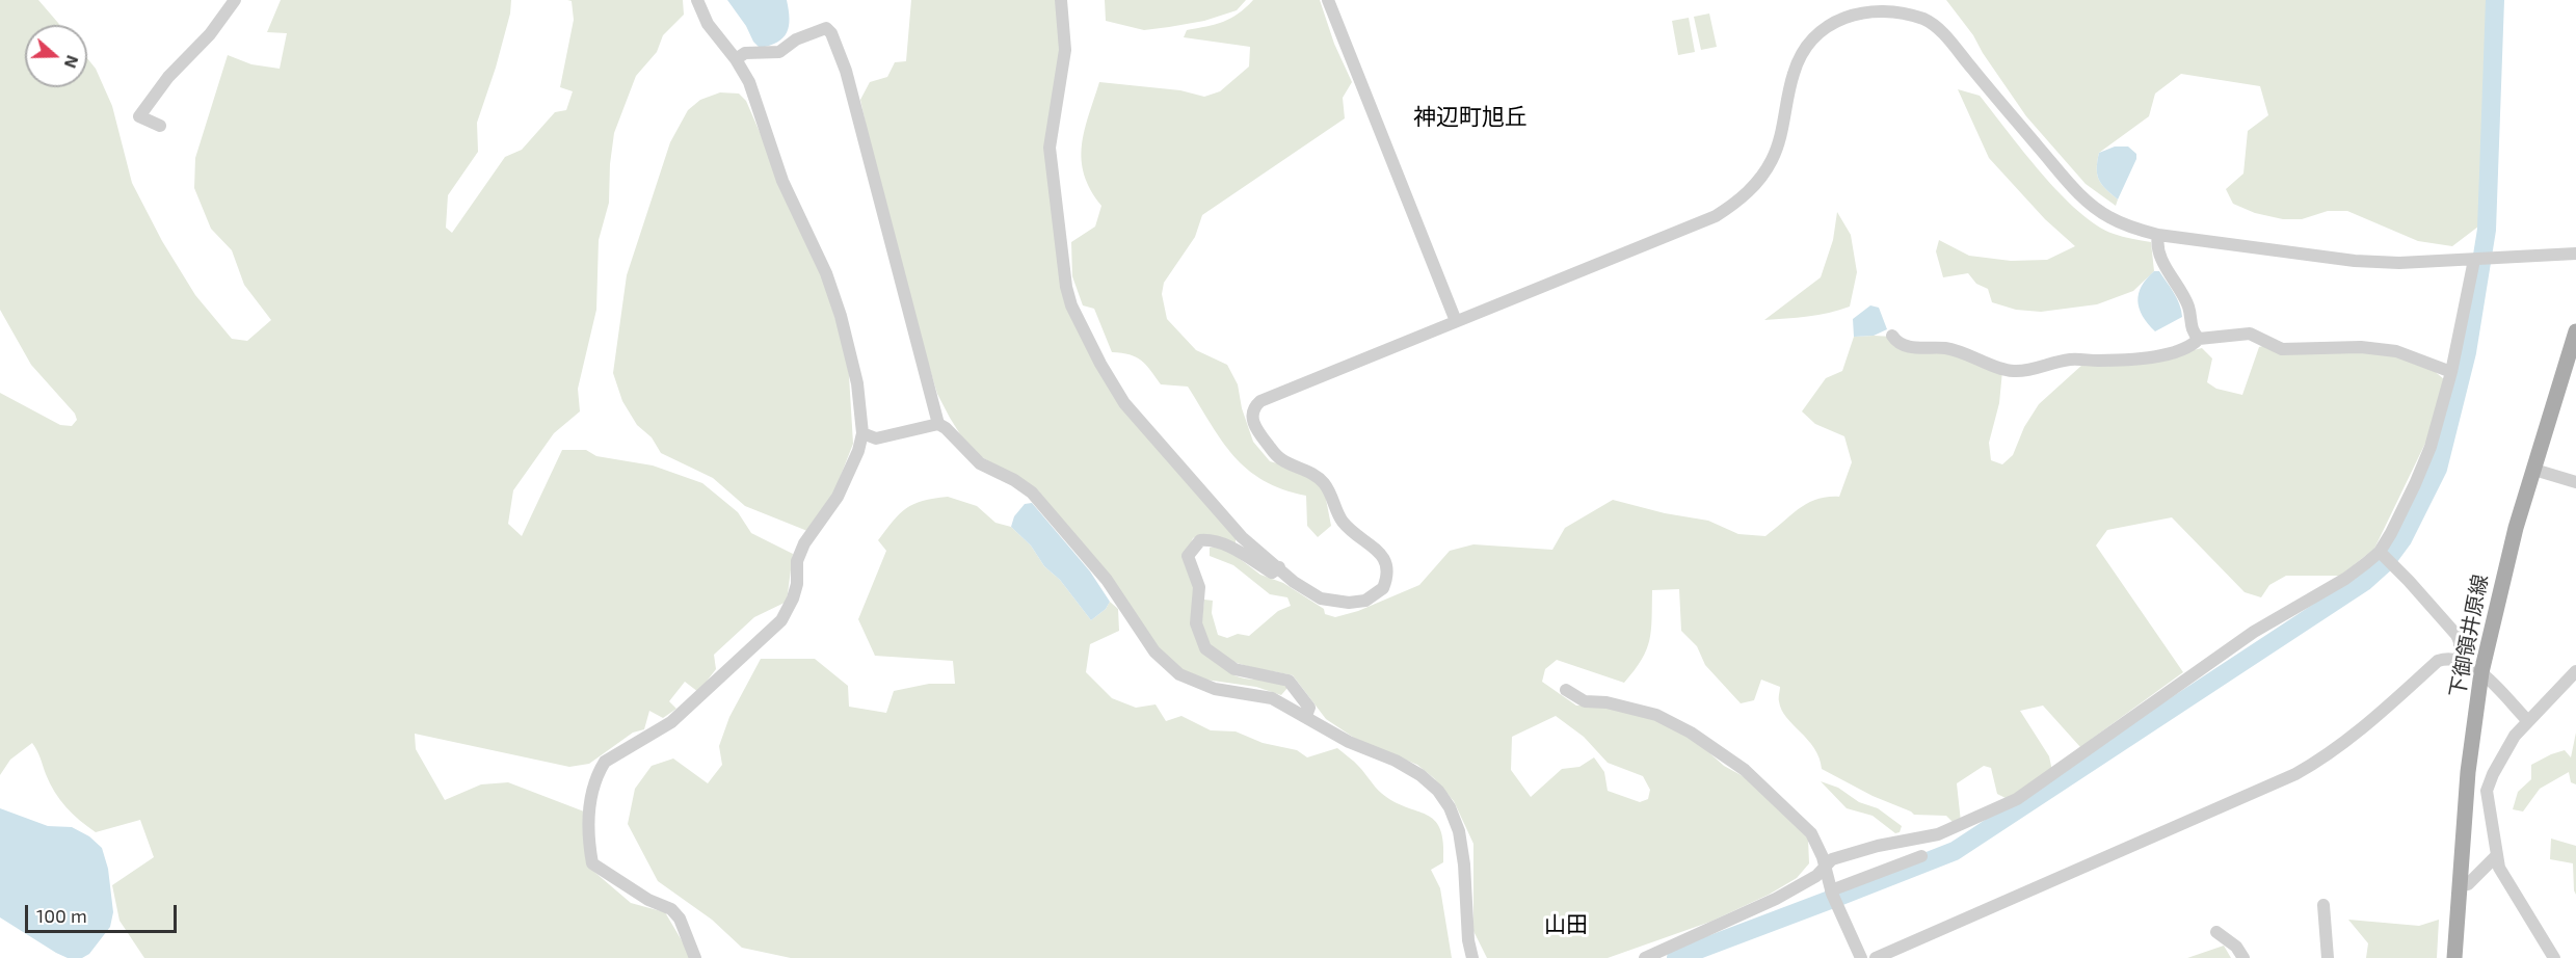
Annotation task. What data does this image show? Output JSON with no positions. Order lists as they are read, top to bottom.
{
  "streets": {
    "main road": ["下御領井原線"]
  },
  "districts": ["神辺町旭丘", "山田"],
  "scale_bar": "100 m",
  "north": "right"
}
